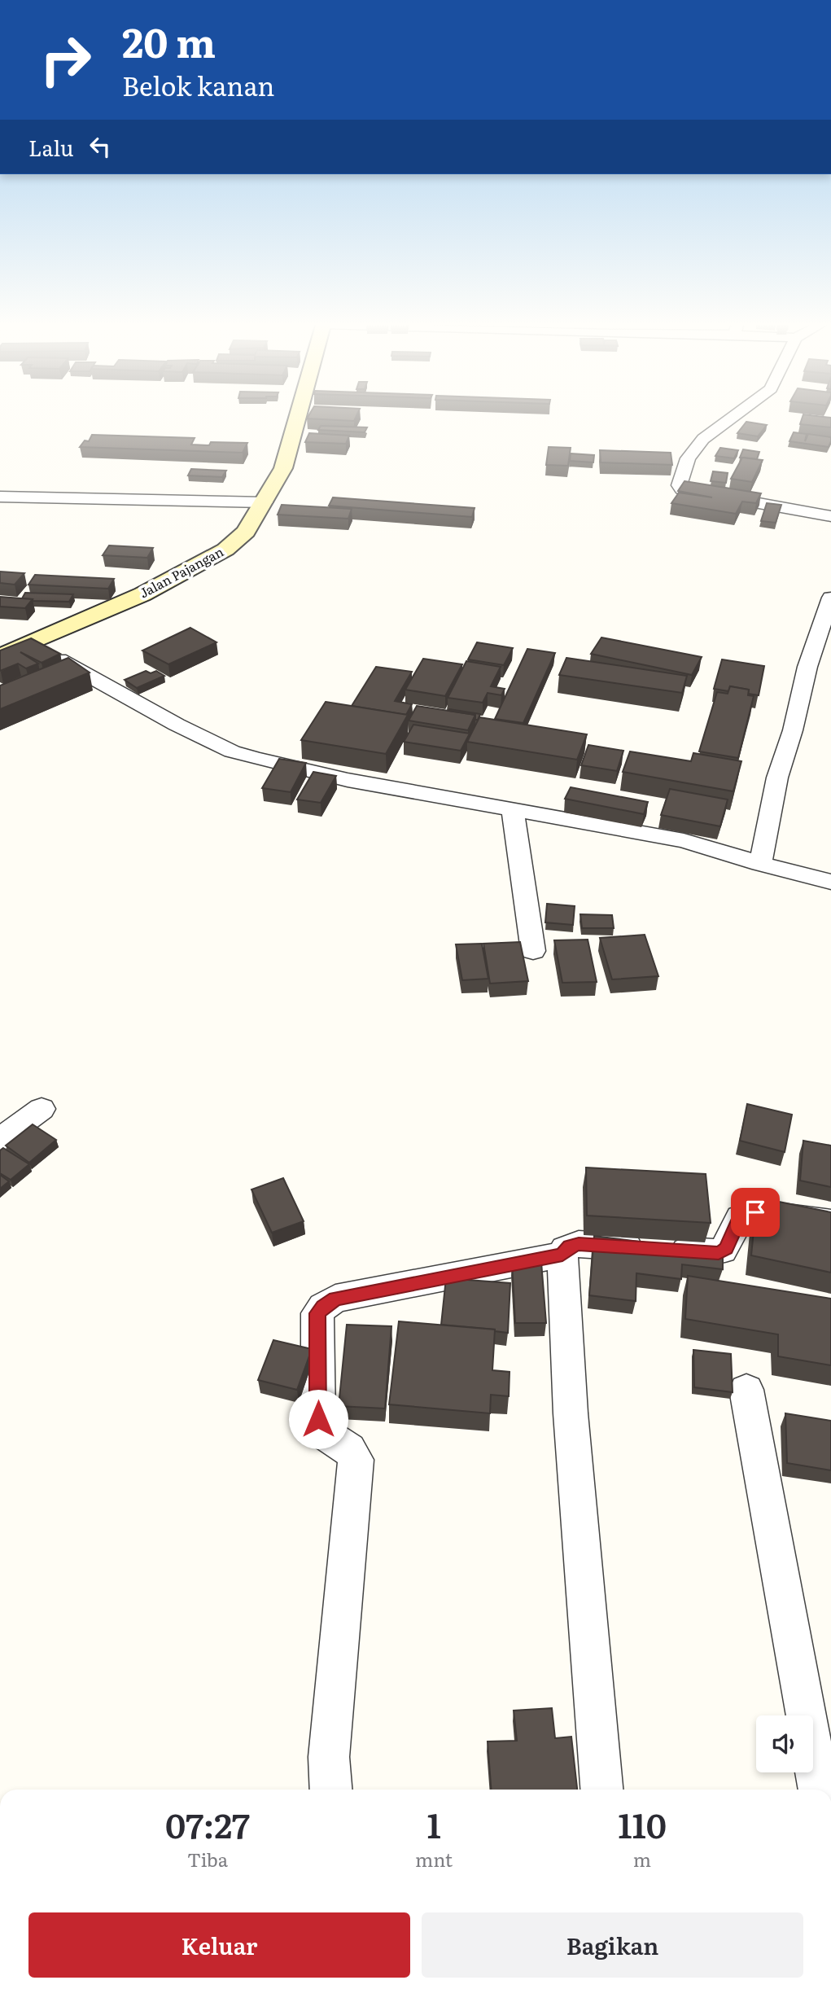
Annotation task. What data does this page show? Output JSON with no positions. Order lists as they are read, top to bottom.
{
  "streets": {
    "main road": ["Jalan Pajangan"]
  },
  "page": {
    "turn": ["20 m", "Belok kanan"],
    "then": "Lalu",
    "eta": [
      "07:27",
      "Tiba",
      "1",
      "mnt",
      "110",
      "m"
    ],
    "buttons": ["Keluar", "Bagikan"]
  }
}
